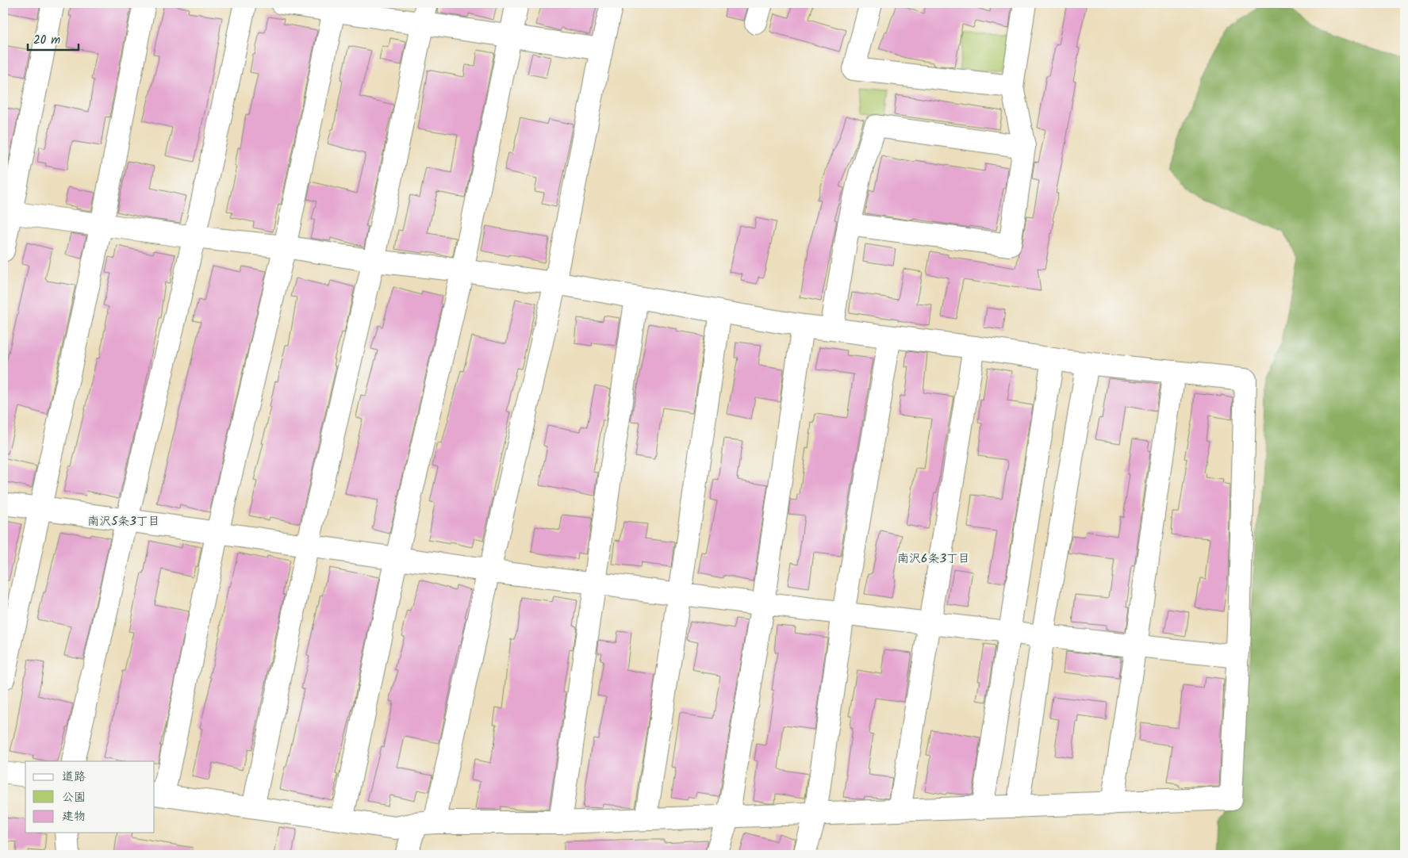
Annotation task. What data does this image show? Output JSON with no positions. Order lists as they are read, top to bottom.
{
  "districts": ["南沢5条3丁目", "南沢6条3丁目"],
  "legend": ["道路", "公園", "建物"],
  "scale_bar": "20 m"
}
